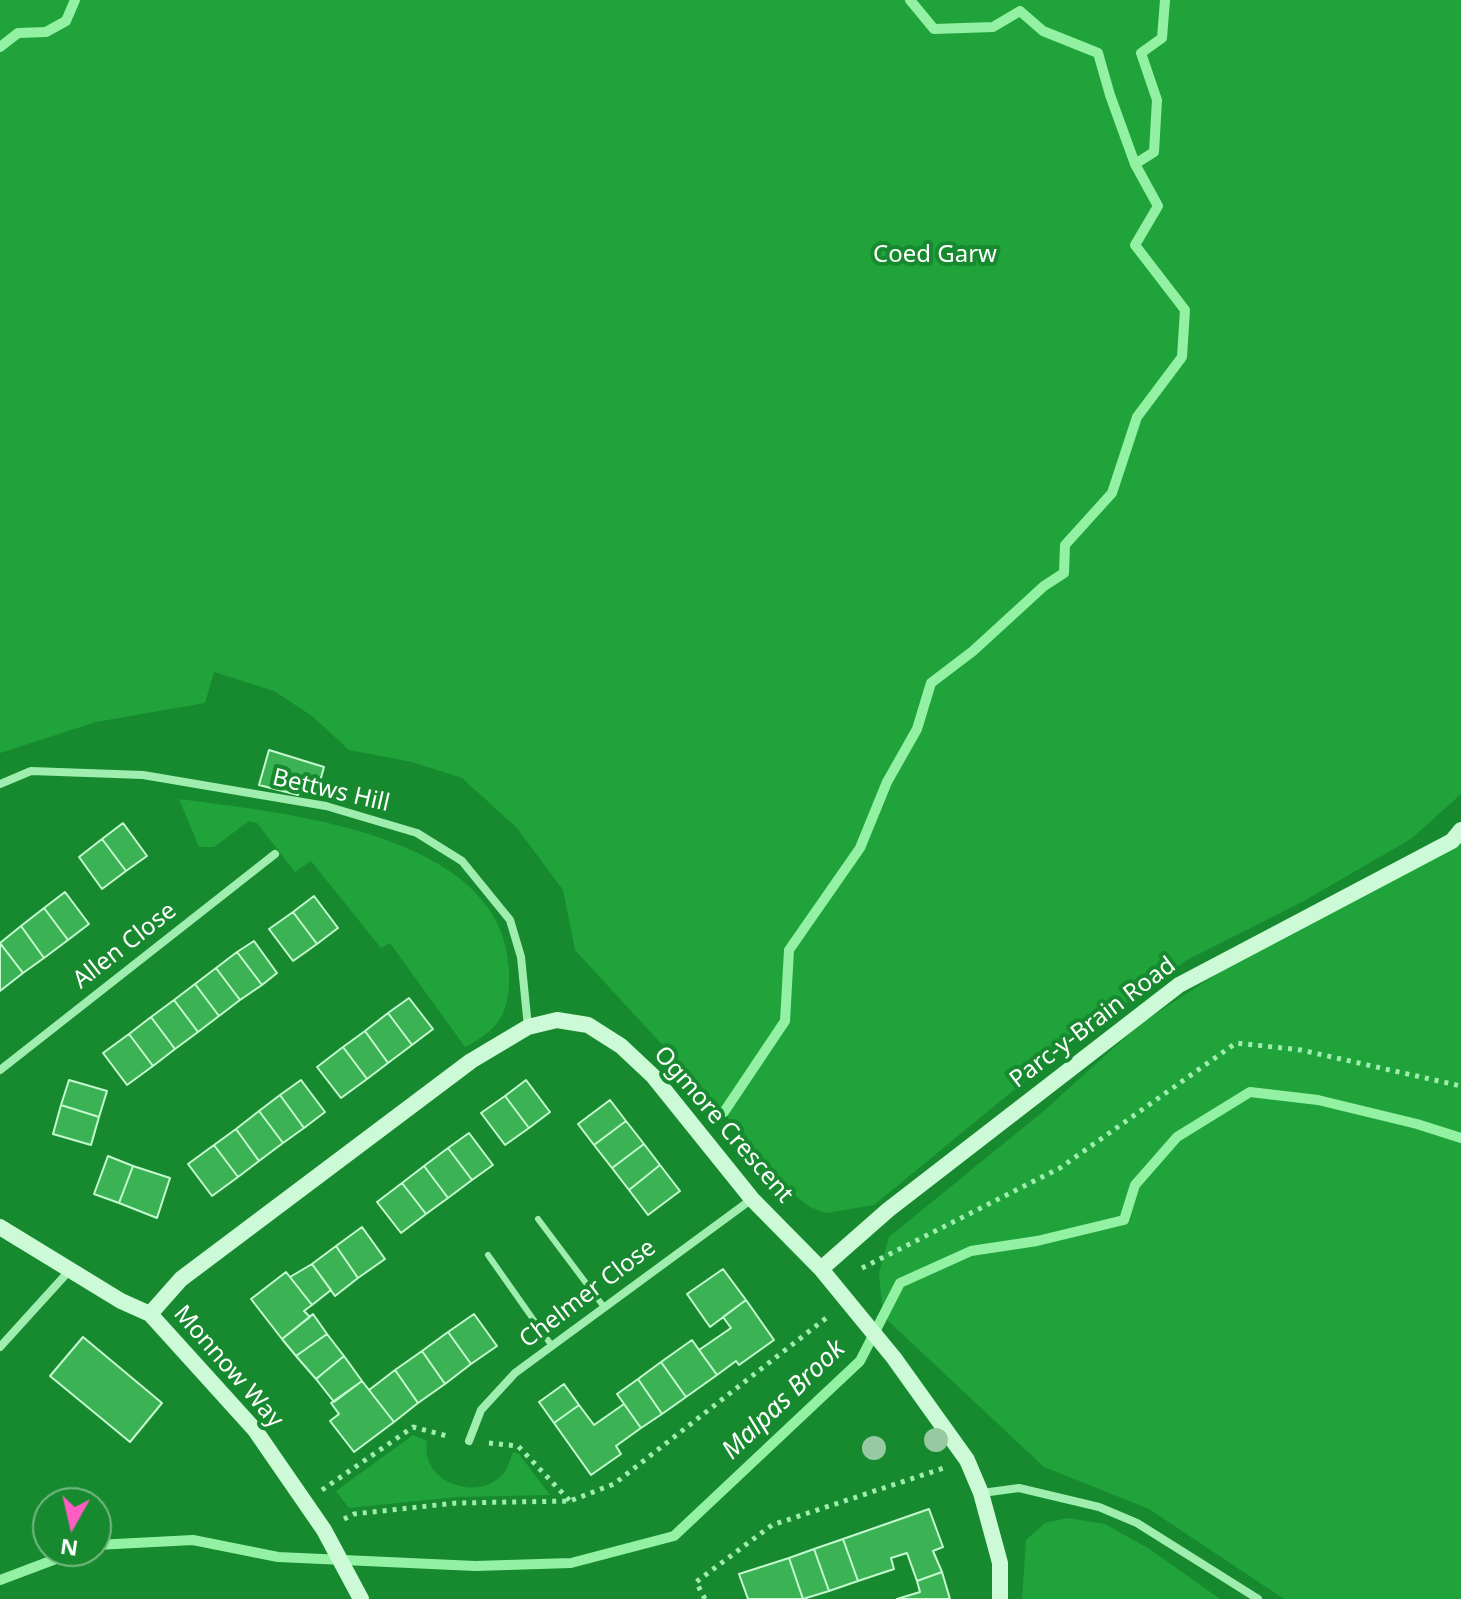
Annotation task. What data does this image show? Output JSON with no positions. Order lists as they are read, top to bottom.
{
  "streets": {
    "street": [
      "Bettws Hill",
      "Allen Close",
      "Parc-y-Brain Road",
      "Ogmore Crescent",
      "Chelmer Close",
      "Monnow Way"
    ]
  },
  "crossings": [
    ["Bettws Hill", "Ogmore Crescent"],
    ["Parc-y-Brain Road", "Ogmore Crescent"],
    ["Ogmore Crescent", "Chelmer Close"],
    ["Ogmore Crescent", "Monnow Way"]
  ],
  "water": ["Malpas Brook"],
  "parks": ["Coed Garw"],
  "north": "bottom"
}
